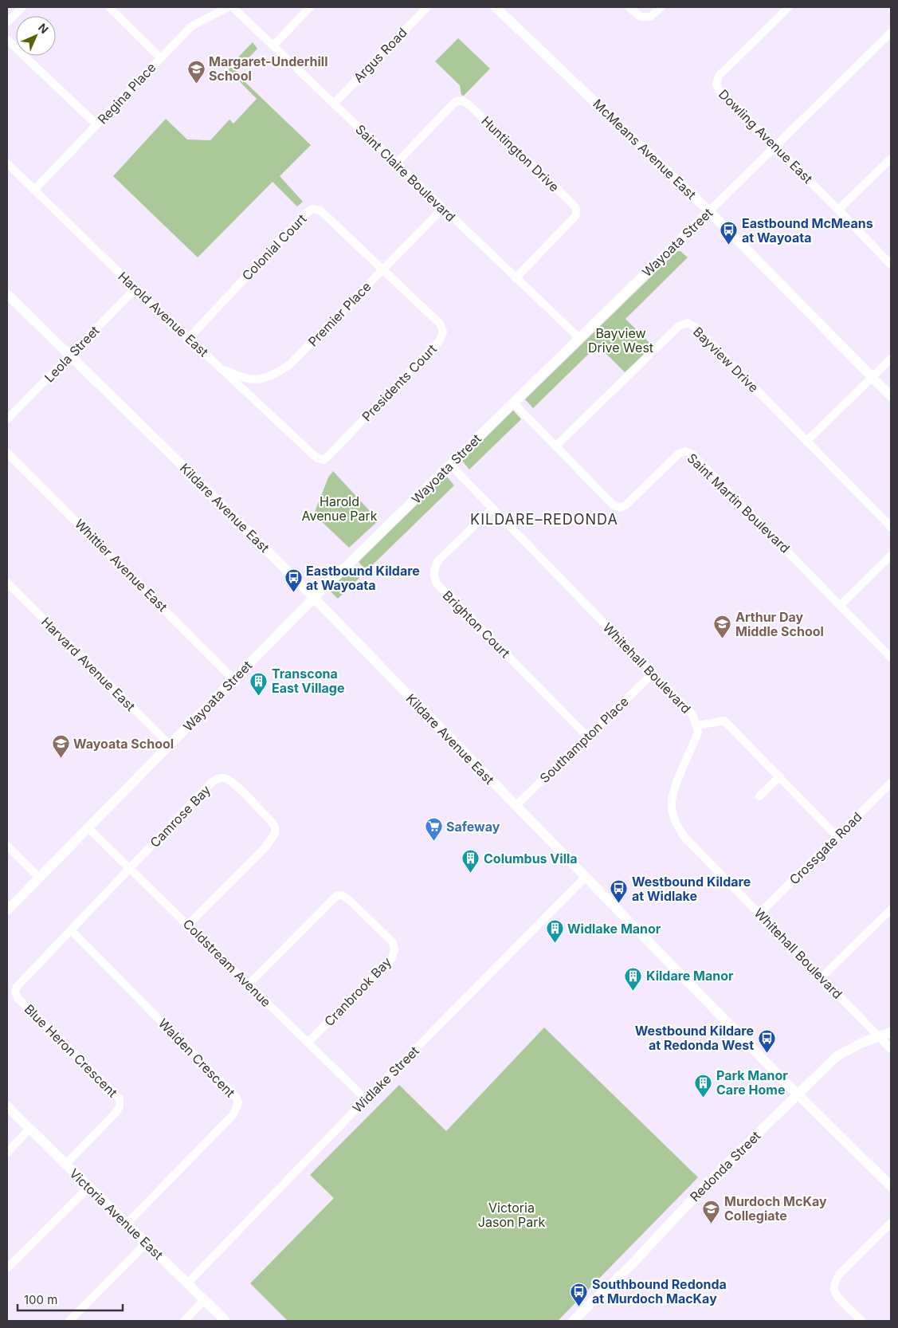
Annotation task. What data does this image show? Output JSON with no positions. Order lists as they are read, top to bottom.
{
  "streets": {
    "street": [
      "Argus Road",
      "Regina Place",
      "Dowling Avenue East",
      "McMeans Avenue East",
      "Huntington Drive",
      "Saint Claire Boulevard",
      "Wayoata Street",
      "Colonial Court",
      "Harold Avenue East",
      "Premier Place",
      "Leola Street",
      "Bayview Drive",
      "Presidents Court",
      "Saint Martin Boulevard",
      "Kildare Avenue East",
      "Whittier Avenue East",
      "Brighton Court",
      "Harvard Avenue East",
      "Whitehall Boulevard",
      "Southampton Place",
      "Camrose Bay",
      "Crossgate Road",
      "Coldstream Avenue",
      "Cranbrook Bay",
      "Blue Heron Crescent",
      "Walden Crescent",
      "Widlake Street",
      "Redonda Street",
      "Victoria Avenue East"
    ]
  },
  "crossings": [
    ["Argus Road", "Saint Claire Boulevard"],
    ["Regina Place", "Harold Avenue East"],
    ["Dowling Avenue East", "Wayoata Street"],
    ["McMeans Avenue East", "Wayoata Street"],
    ["Huntington Drive", "Saint Claire Boulevard"],
    ["Saint Claire Boulevard", "Wayoata Street"],
    ["Saint Claire Boulevard", "Premier Place"],
    ["Wayoata Street", "Saint Martin Boulevard"],
    ["Wayoata Street", "Kildare Avenue East"],
    ["Wayoata Street", "Whittier Avenue East"],
    ["Wayoata Street", "Harvard Avenue East"],
    ["Wayoata Street", "Whitehall Boulevard"],
    ["Wayoata Street", "Coldstream Avenue"],
    ["Colonial Court", "Harold Avenue East"],
    ["Colonial Court", "Premier Place"],
    ["Colonial Court", "Presidents Court"],
    ["Harold Avenue East", "Premier Place"],
    ["Harold Avenue East", "Leola Street"],
    ["Harold Avenue East", "Presidents Court"],
    ["Premier Place", "Presidents Court"],
    ["Leola Street", "Kildare Avenue East"],
    ["Bayview Drive", "Saint Martin Boulevard"],
    ["Kildare Avenue East", "Southampton Place"],
    ["Kildare Avenue East", "Widlake Street"],
    ["Kildare Avenue East", "Redonda Street"],
    ["Brighton Court", "Whitehall Boulevard"],
    ["Brighton Court", "Southampton Place"],
    ["Whitehall Boulevard", "Southampton Place"],
    ["Whitehall Boulevard", "Crossgate Road"],
    ["Whitehall Boulevard", "Redonda Street"],
    ["Camrose Bay", "Coldstream Avenue"],
    ["Camrose Bay", "Blue Heron Crescent"],
    ["Coldstream Avenue", "Cranbrook Bay"],
    ["Coldstream Avenue", "Blue Heron Crescent"],
    ["Coldstream Avenue", "Widlake Street"],
    ["Blue Heron Crescent", "Walden Crescent"],
    ["Blue Heron Crescent", "Victoria Avenue East"],
    ["Walden Crescent", "Victoria Avenue East"],
    ["Widlake Street", "Victoria Avenue East"]
  ],
  "districts": ["KILDARE–REDONDA"],
  "parks": ["Bayview Drive West", "Harold Avenue Park", "Victoria Jason Park"],
  "places": {
    "school or university": [
      "Margaret-Underhill School",
      "Arthur Day Middle School",
      "Wayoata School",
      "Murdoch McKay Collegiate"
    ],
    "bus stop": [
      "Eastbound McMeans at Wayoata",
      "Eastbound Kildare at Wayoata",
      "Westbound Kildare at Widlake",
      "Westbound Kildare at Redonda West",
      "Southbound Redonda at Murdoch MacKay"
    ],
    "building": [
      "Transcona East Village",
      "Columbus Villa",
      "Widlake Manor",
      "Kildare Manor",
      "Park Manor Care Home"
    ],
    "supermarket": ["Safeway"]
  },
  "scale_bar": "100 m",
  "north": "top right"
}
